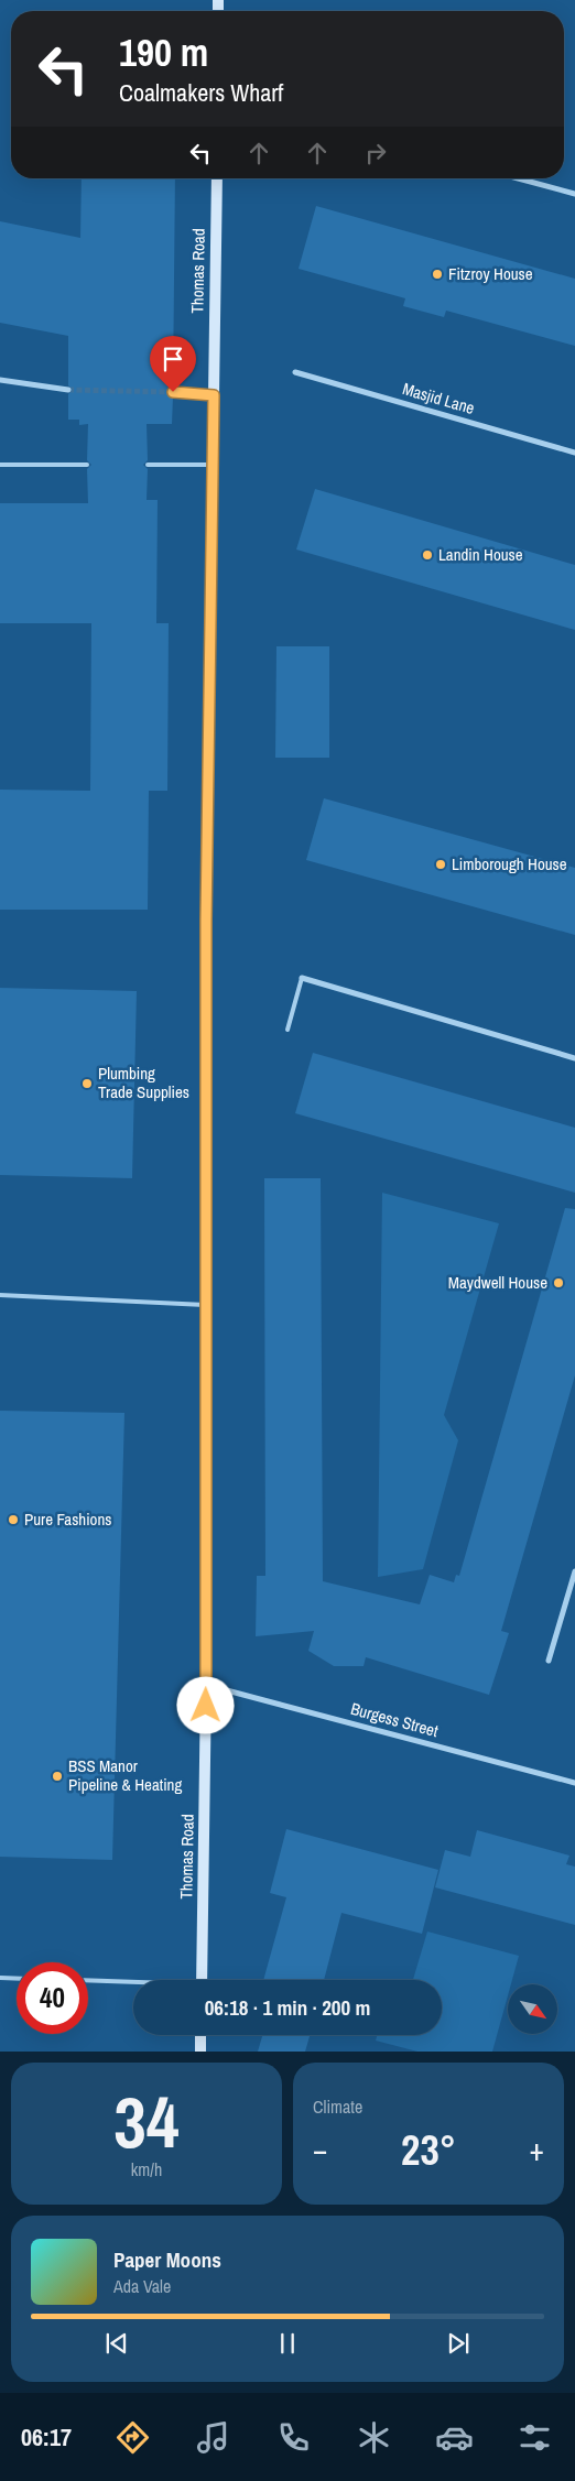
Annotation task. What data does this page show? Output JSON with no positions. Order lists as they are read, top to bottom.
{
  "streets": {
    "street": ["Thomas Road", "Masjid Lane", "Burgess Street"]
  },
  "crossings": [
    ["Thomas Road", "Burgess Street"]
  ],
  "places": [
    "Fitzroy House",
    "Landin House",
    "Limborough House",
    "Plumbing Trade Supplies",
    "Maydwell House",
    "Pure Fashions",
    "BSS Manor Pipeline & Heating"
  ],
  "north": "bottom right",
  "page": {
    "turn": ["190 m", "Coalmakers Wharf"],
    "limit": "40",
    "trip": "06:18 · 1 min · 200 m",
    "tile": [
      ["34", "km/h"],
      "Climate"
    ],
    "heat": ["−", "23°", "+"],
    "song": ["Paper Moons", "Ada Vale"],
    "tabs": "06:17"
  }
}
